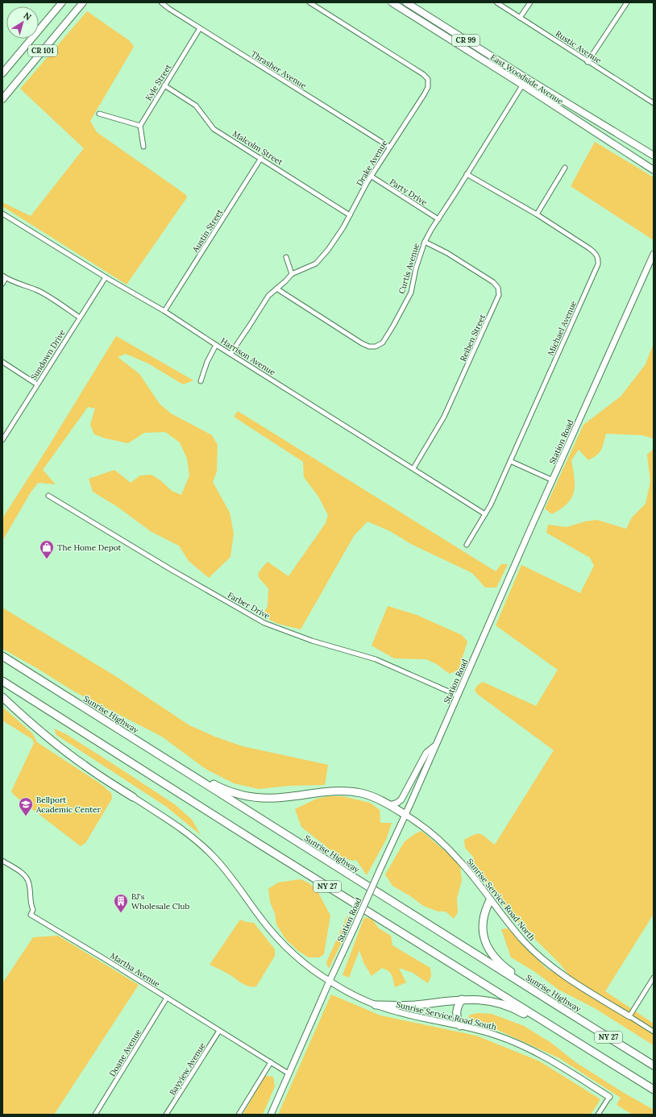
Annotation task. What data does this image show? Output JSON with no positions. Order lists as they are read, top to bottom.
{
  "streets": {
    "highway": ["Sunrise Highway", "NY 27"],
    "main road": [
      "CR 99",
      "CR 101",
      "East Woodside Avenue",
      "Station Road",
      "Sunrise Service Road North",
      "Sunrise Service Road South"
    ],
    "street": [
      "Rustic Avenue",
      "Thrasher Avenue",
      "Kyle Street",
      "Malcolm Street",
      "Drake Avenue",
      "Party Drive",
      "Austin Street",
      "Curtis Avenue",
      "Michael Avenue",
      "Reiben Street",
      "Sundown Drive",
      "Harrison Avenue",
      "Farber Drive",
      "Martha Avenue",
      "Doane Avenue",
      "Bayview Avenue"
    ]
  },
  "crossings": [
    ["Thrasher Avenue", "Kyle Street"],
    ["Thrasher Avenue", "Drake Avenue"],
    ["East Woodside Avenue", "Curtis Avenue"],
    ["Kyle Street", "Malcolm Street"],
    ["Malcolm Street", "Drake Avenue"],
    ["Malcolm Street", "Austin Street"],
    ["Drake Avenue", "Party Drive"],
    ["Drake Avenue", "Curtis Avenue"],
    ["Drake Avenue", "Harrison Avenue"],
    ["Party Drive", "Curtis Avenue"],
    ["Austin Street", "Harrison Avenue"],
    ["Curtis Avenue", "Michael Avenue"],
    ["Curtis Avenue", "Reiben Street"],
    ["Michael Avenue", "Harrison Avenue"],
    ["Reiben Street", "Harrison Avenue"],
    ["Sundown Drive", "Harrison Avenue"],
    ["Station Road", "Farber Drive"],
    ["Station Road", "Sunrise Service Road North"],
    ["Station Road", "Martha Avenue"],
    ["Station Road", "Sunrise Service Road South"],
    ["Martha Avenue", "Doane Avenue"],
    ["Martha Avenue", "Bayview Avenue"]
  ],
  "places": {
    "shop": ["The Home Depot"],
    "school or university": ["Bellport Academic Center"],
    "building": ["BJ's Wholesale Club"]
  },
  "north": "top right"
}
